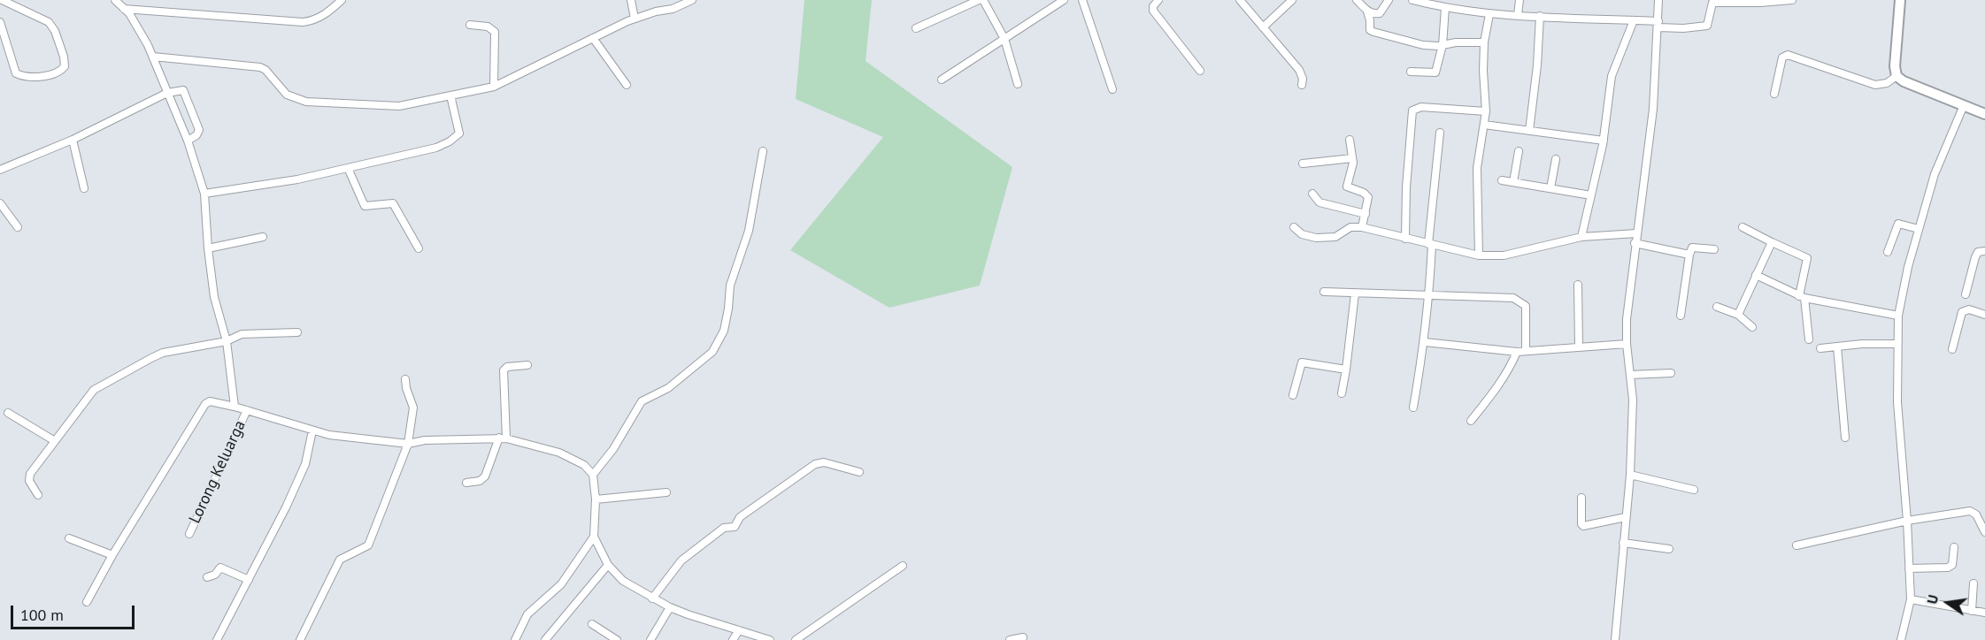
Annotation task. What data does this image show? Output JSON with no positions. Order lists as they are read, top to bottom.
{
  "streets": {
    "street": ["Lorong Keluarga"]
  },
  "scale_bar": "100 m",
  "north": "left"
}
